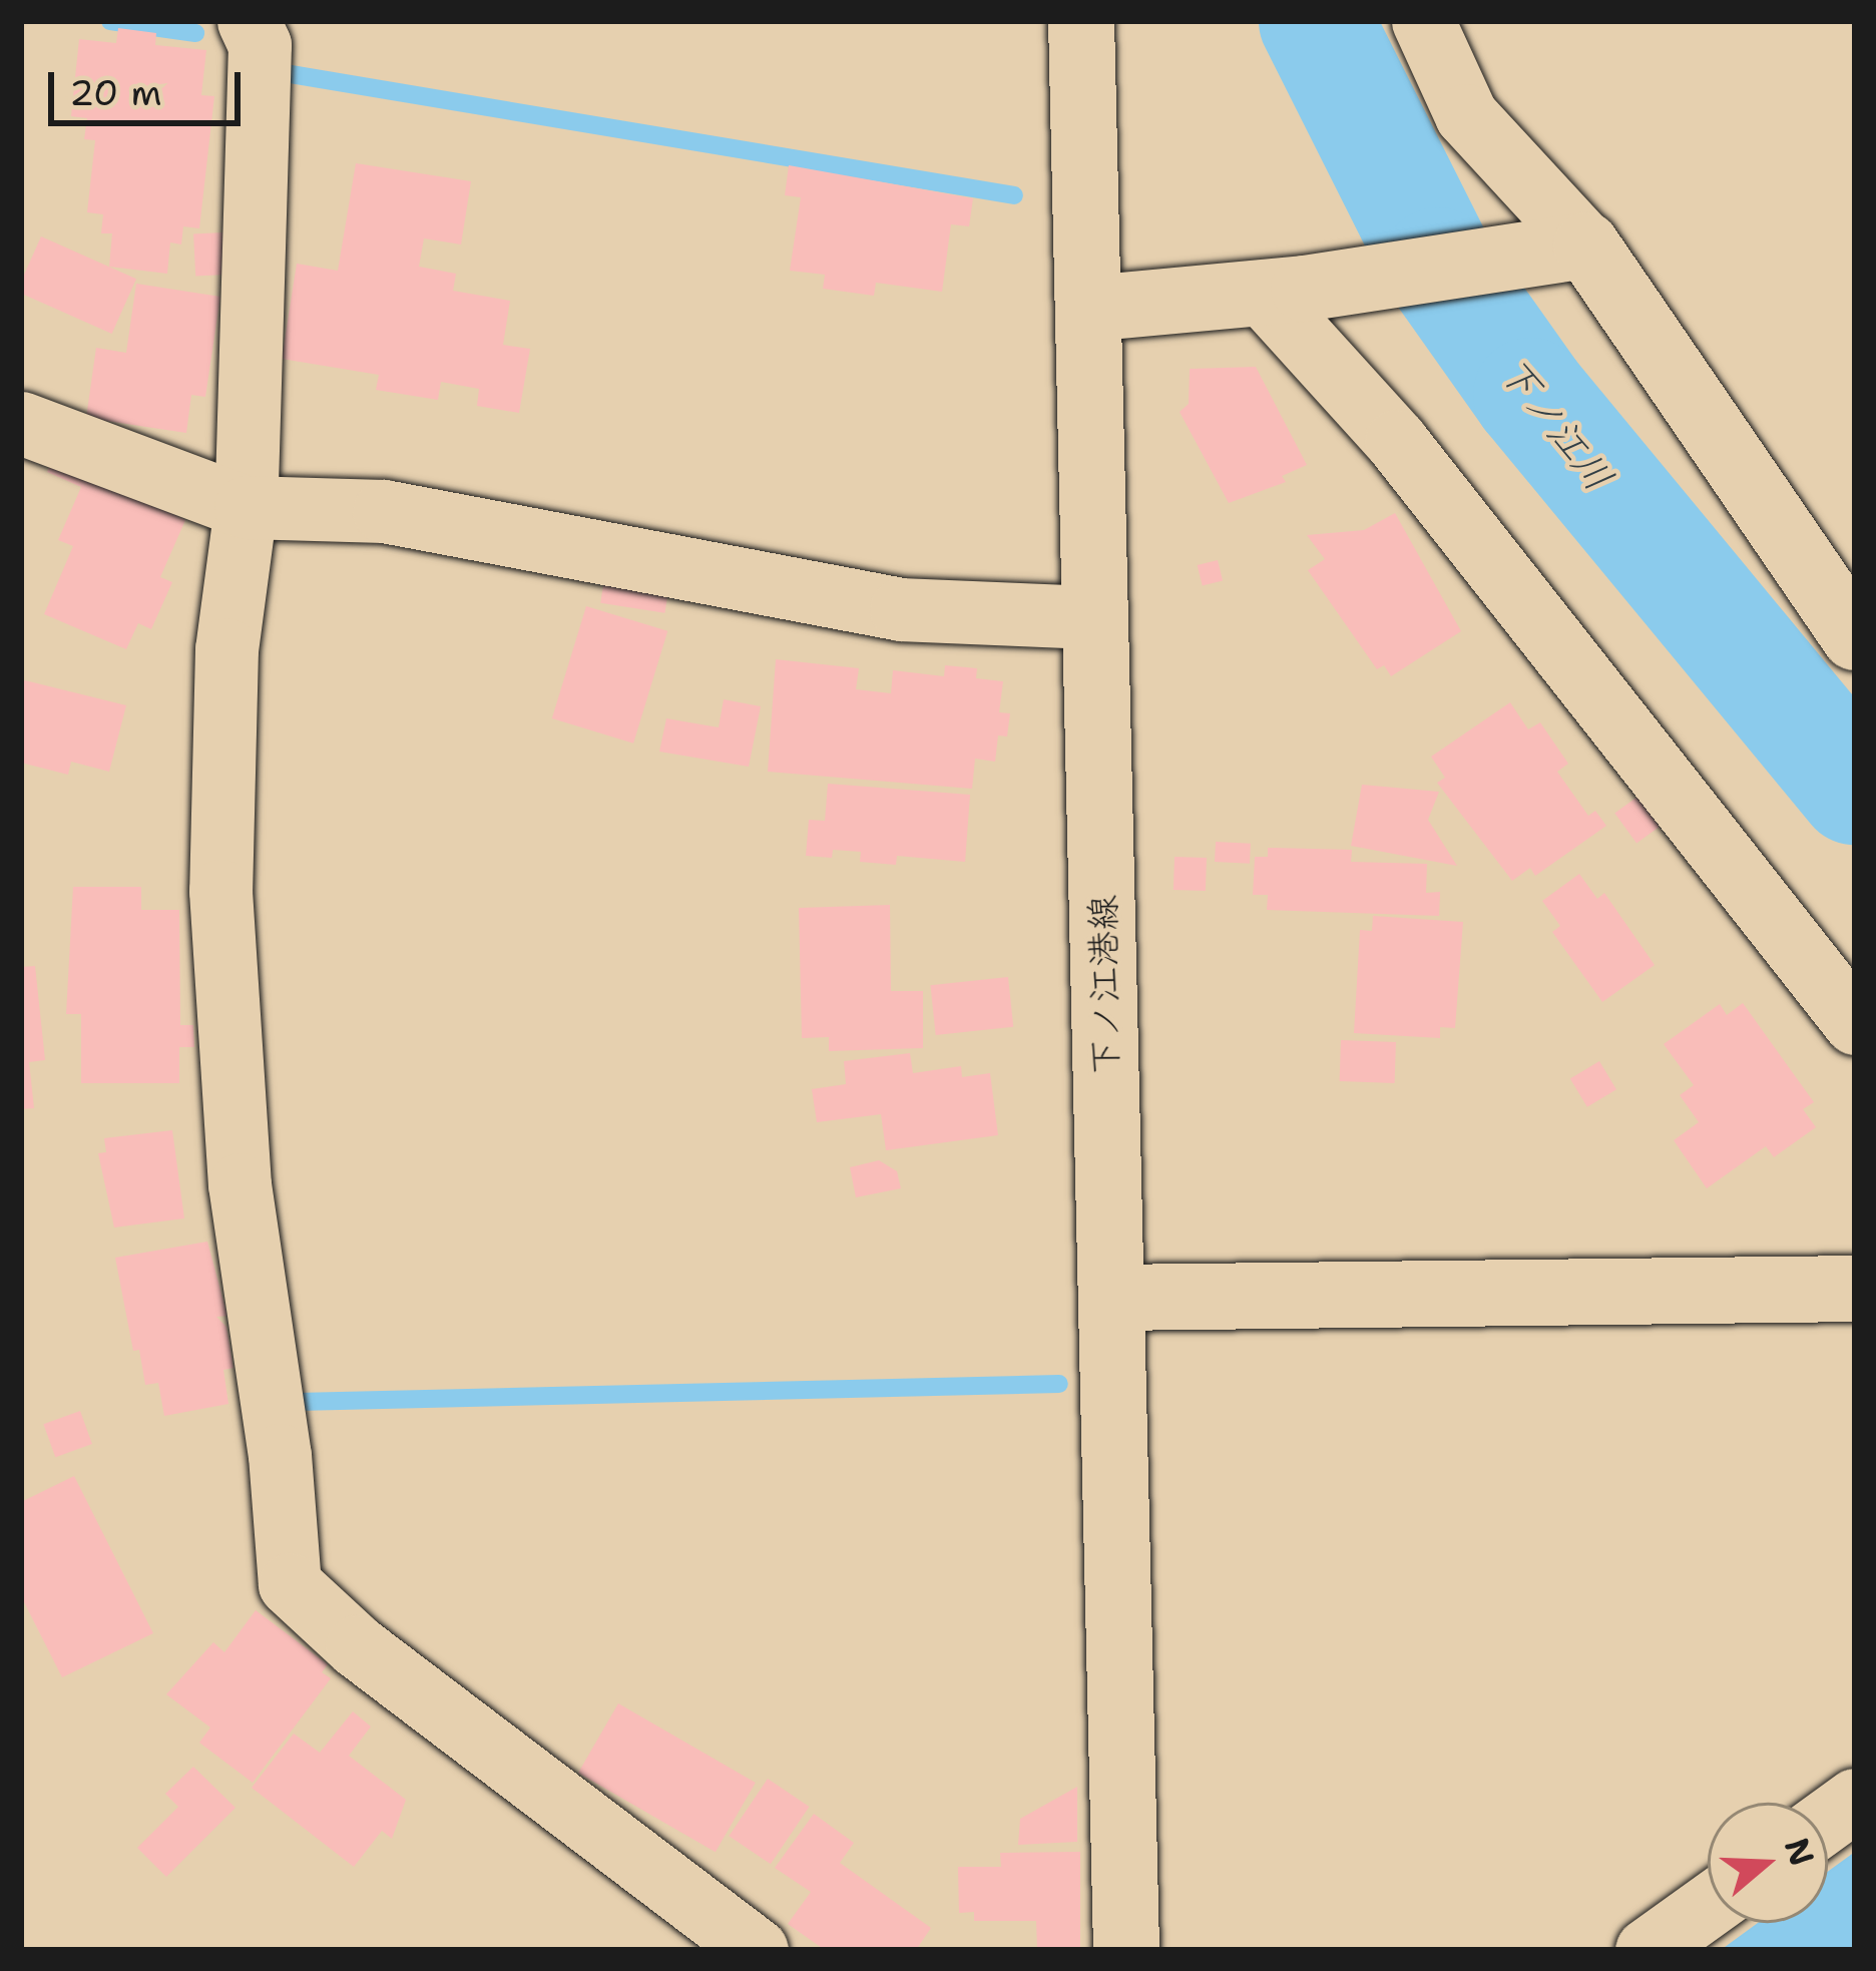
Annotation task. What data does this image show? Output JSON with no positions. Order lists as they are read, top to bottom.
{
  "streets": {
    "main road": ["下ノ江港線"]
  },
  "water": ["下ノ江川"],
  "scale_bar": "20 m",
  "north": "right"
}
